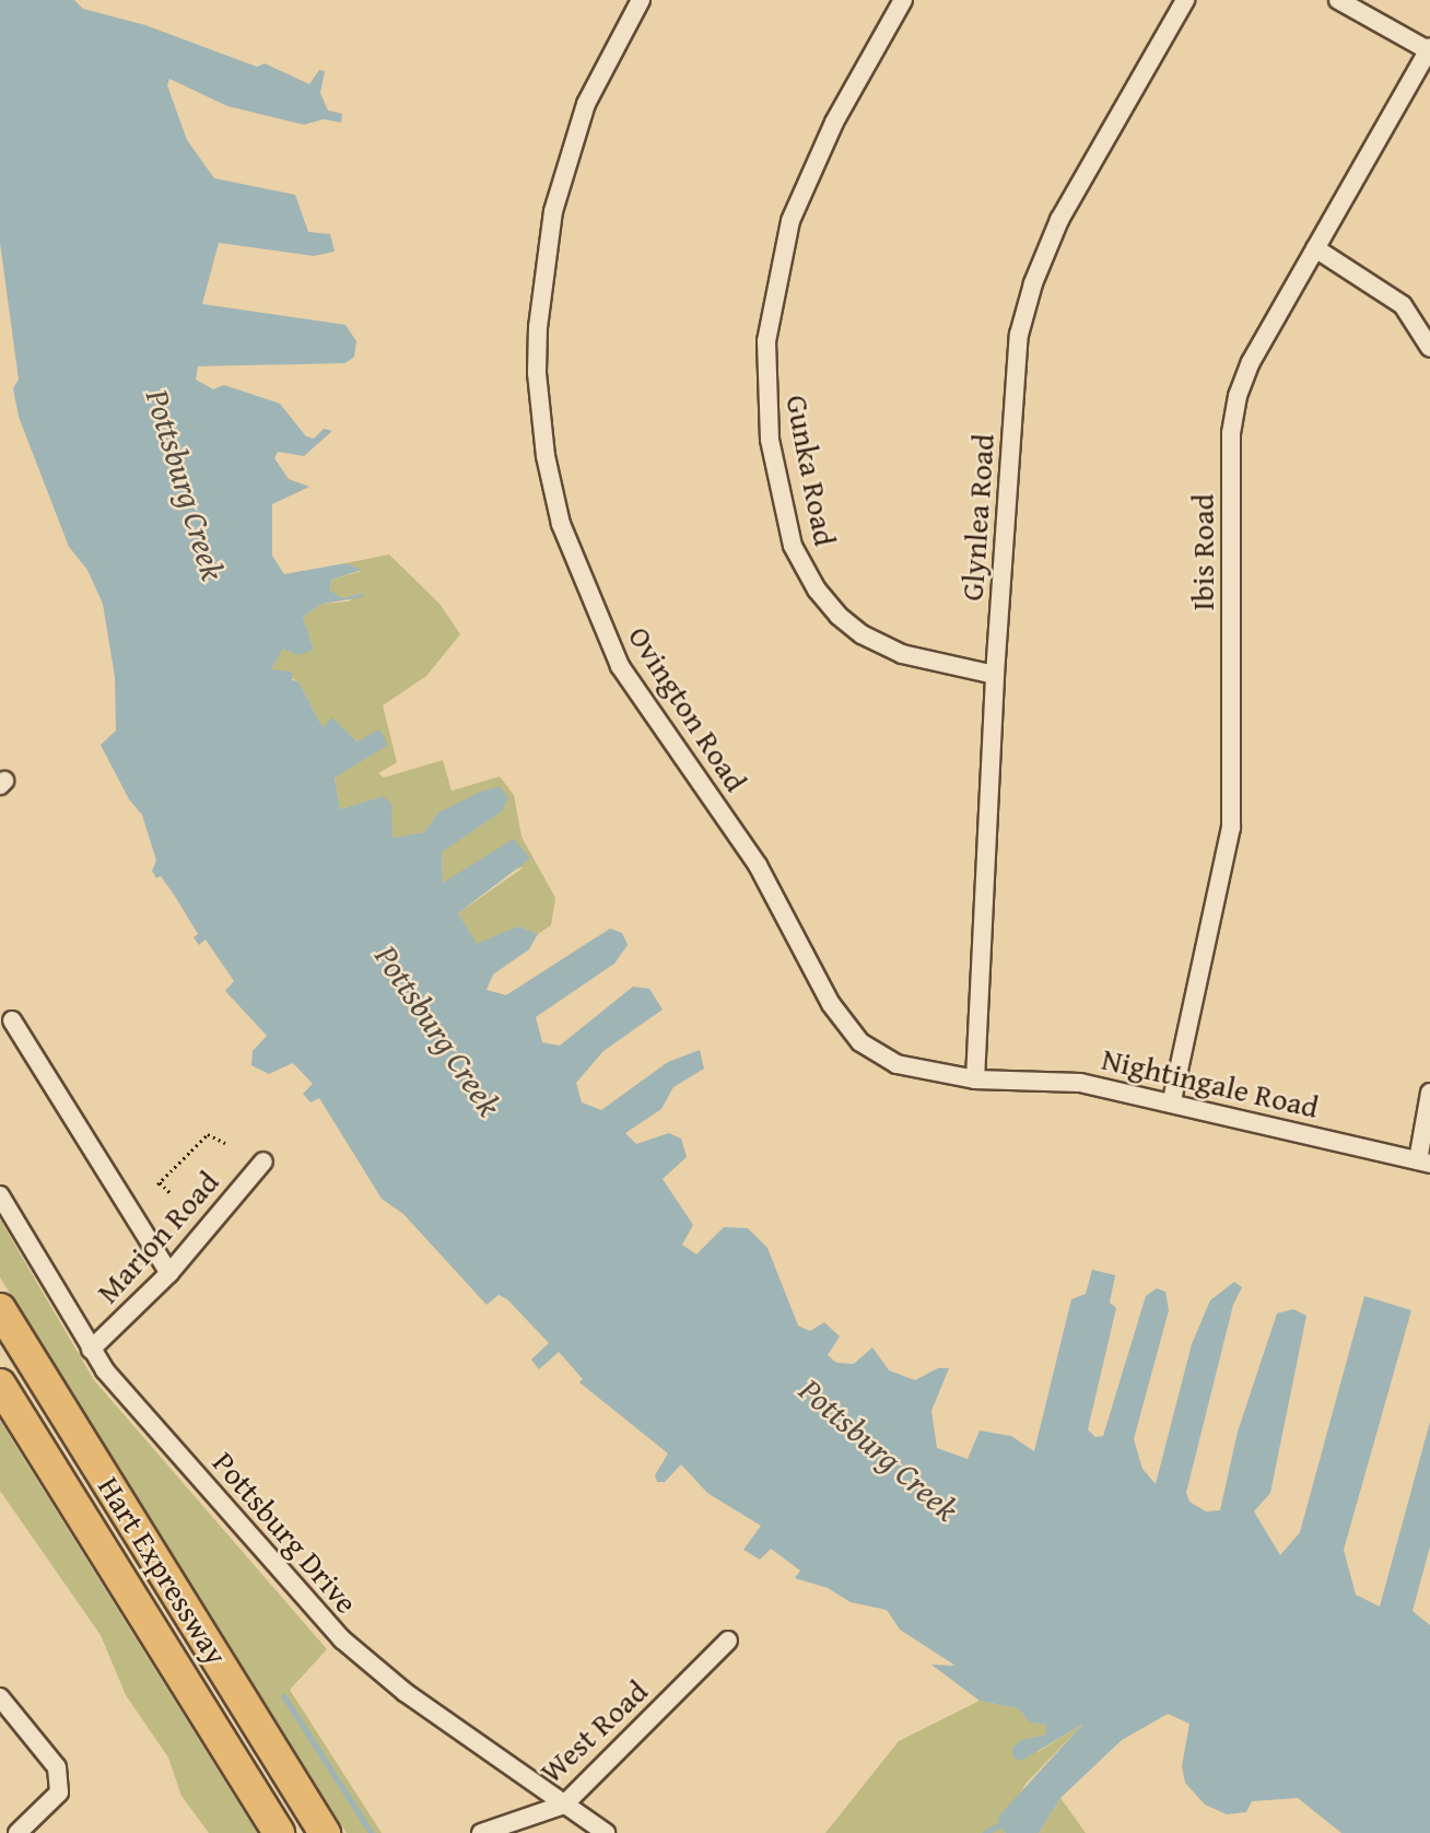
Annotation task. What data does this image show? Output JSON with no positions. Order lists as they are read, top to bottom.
{
  "streets": {
    "highway": ["Hart Expressway"],
    "street": [
      "Gunka Road",
      "Glynlea Road",
      "Ibis Road",
      "Ovington Road",
      "Nightingale Road",
      "Marion Road",
      "Pottsburg Drive",
      "West Road"
    ]
  },
  "crossings": [
    ["Gunka Road", "Glynlea Road"],
    ["Glynlea Road", "Ovington Road"],
    ["Glynlea Road", "Nightingale Road"],
    ["Ibis Road", "Nightingale Road"],
    ["Ovington Road", "Nightingale Road"],
    ["Marion Road", "Pottsburg Drive"],
    ["Pottsburg Drive", "West Road"]
  ],
  "water": ["Pottsburg Creek"]
}
